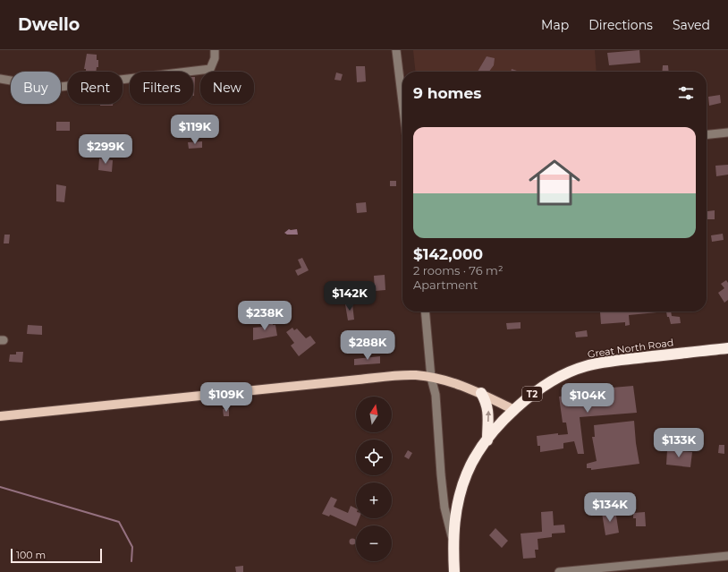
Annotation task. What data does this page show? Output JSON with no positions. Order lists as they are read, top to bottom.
{
  "streets": {
    "highway": ["Great North Road", "T2"]
  },
  "scale_bar": "100 m",
  "north": "top",
  "page": {
    "header": "Dwello",
    "nav": ["Map", "Directions", "Saved"],
    "chip": [
      "Buy",
      "Rent",
      "Filters",
      "New"
    ],
    "heading": "9 homes",
    "price": [
      "$119K",
      "$299K",
      "$142K",
      "$238K",
      "$288K",
      "$109K",
      "$104K",
      "$133K",
      "$134K"
    ],
    "list": [
      {
        "name": "$142,000",
        "note": "2 rooms · 76 m² · Apartment"
      }
    ],
    "map_buttons": ["+", "−"],
    "scale": "100 m"
  }
}
